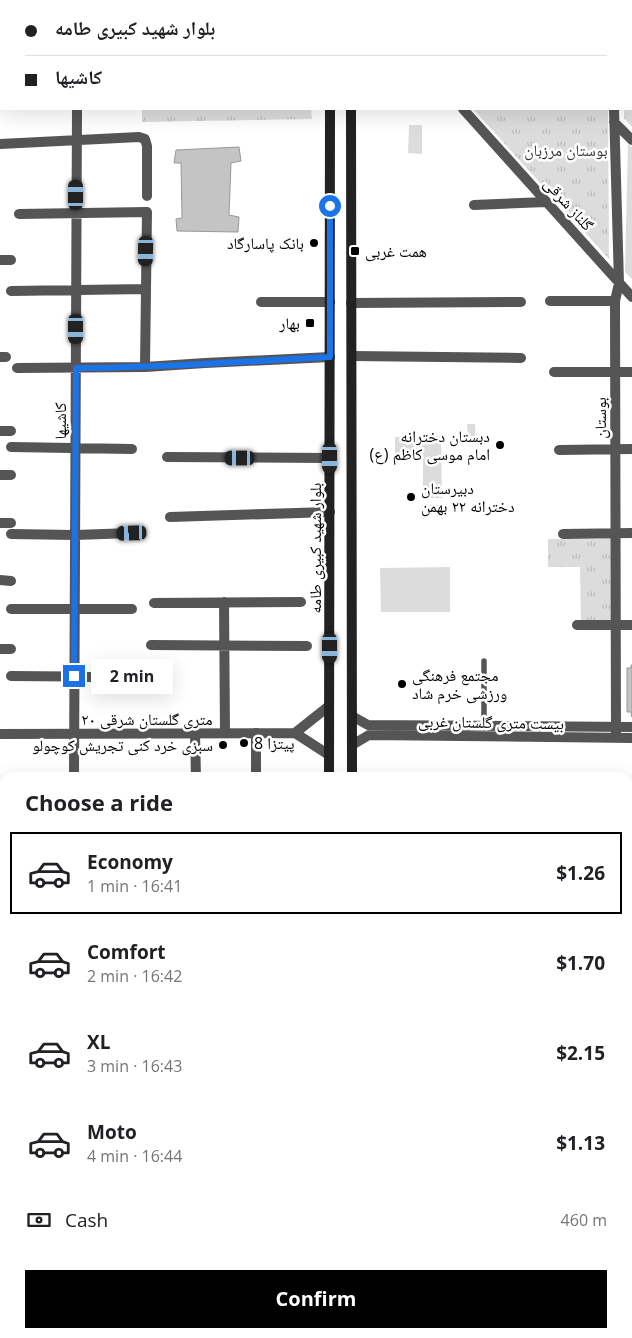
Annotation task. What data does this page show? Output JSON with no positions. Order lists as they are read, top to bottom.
{
  "streets": {
    "main road": ["بلوار شهید کبیری طامه"],
    "street": [
      "گلناز شرقی",
      "بوستان",
      "کاشیها",
      "۲۰ متری گلستان شرقی",
      "بیست متری گلستان غربی"
    ]
  },
  "crossings": [
    ["گلناز شرقی", "بوستان"],
    ["بوستان", "بیست متری گلستان غربی"],
    ["کاشیها", "۲۰ متری گلستان شرقی"]
  ],
  "parks": ["بوستان مرزبان"],
  "places": {
    "other": [
      "بانک پاسارگاد",
      "دبستان دخترانه امام موسی کاظم (ع)",
      "دبیرستان دخترانه ۲۲ بهمن",
      "مجتمع فرهنگی ورزشی خرم شاد",
      "پیتزا 8",
      "سبزی خرد کنی تجریش کوچولو"
    ],
    "transit": ["همت غربی", "بهار"]
  },
  "page": {
    "banner": ["بلوار شهید کبیری طامه", "کاشیها"],
    "bubble": "2 min",
    "heading": "Choose a ride",
    "list": [
      {
        "name": "Economy",
        "note": "1 min · 16:41",
        "value": "$1.26"
      },
      {
        "name": "Comfort",
        "note": "2 min · 16:42",
        "value": "$1.70"
      },
      {
        "name": "XL",
        "note": "3 min · 16:43",
        "value": "$2.15"
      },
      {
        "name": "Moto",
        "note": "4 min · 16:44",
        "value": "$1.13"
      }
    ],
    "pay": ["Cash", "460 m"],
    "buttons": "Confirm"
  }
}
